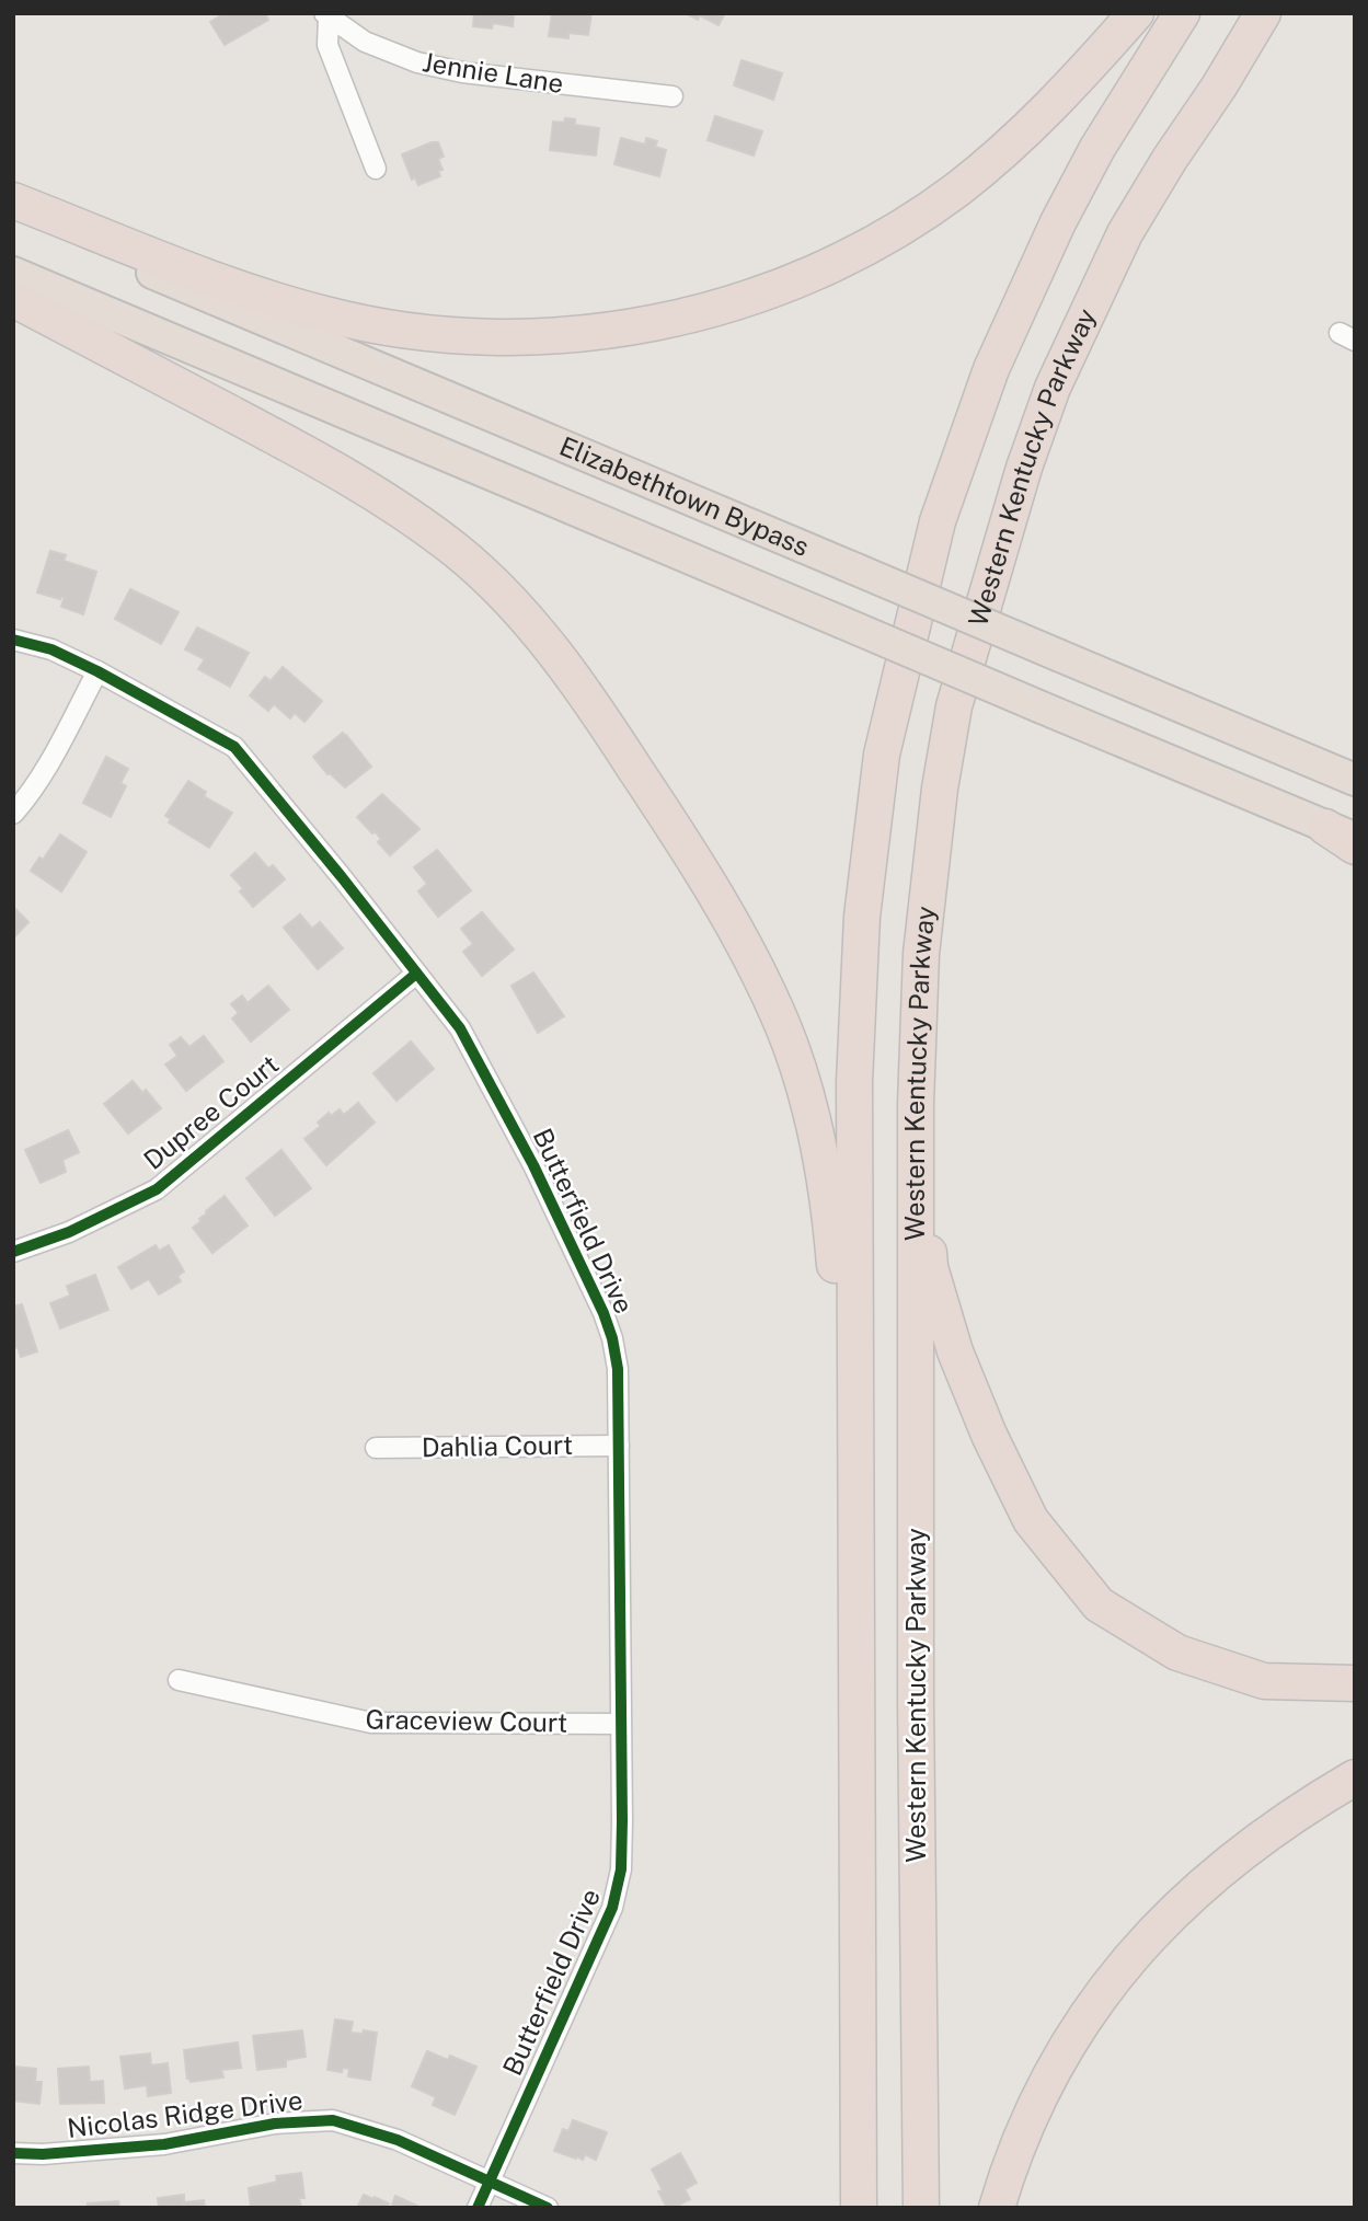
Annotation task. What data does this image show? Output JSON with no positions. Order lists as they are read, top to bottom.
{
  "streets": {
    "highway": ["Western Kentucky Parkway", "Elizabethtown Bypass"],
    "street": [
      "Jennie Lane",
      "Dupree Court",
      "Butterfield Drive",
      "Dahlia Court",
      "Graceview Court",
      "Nicolas Ridge Drive"
    ]
  },
  "crossings": [
    ["Dupree Court", "Butterfield Drive"],
    ["Butterfield Drive", "Dahlia Court"],
    ["Butterfield Drive", "Graceview Court"],
    ["Butterfield Drive", "Nicolas Ridge Drive"]
  ]
}
